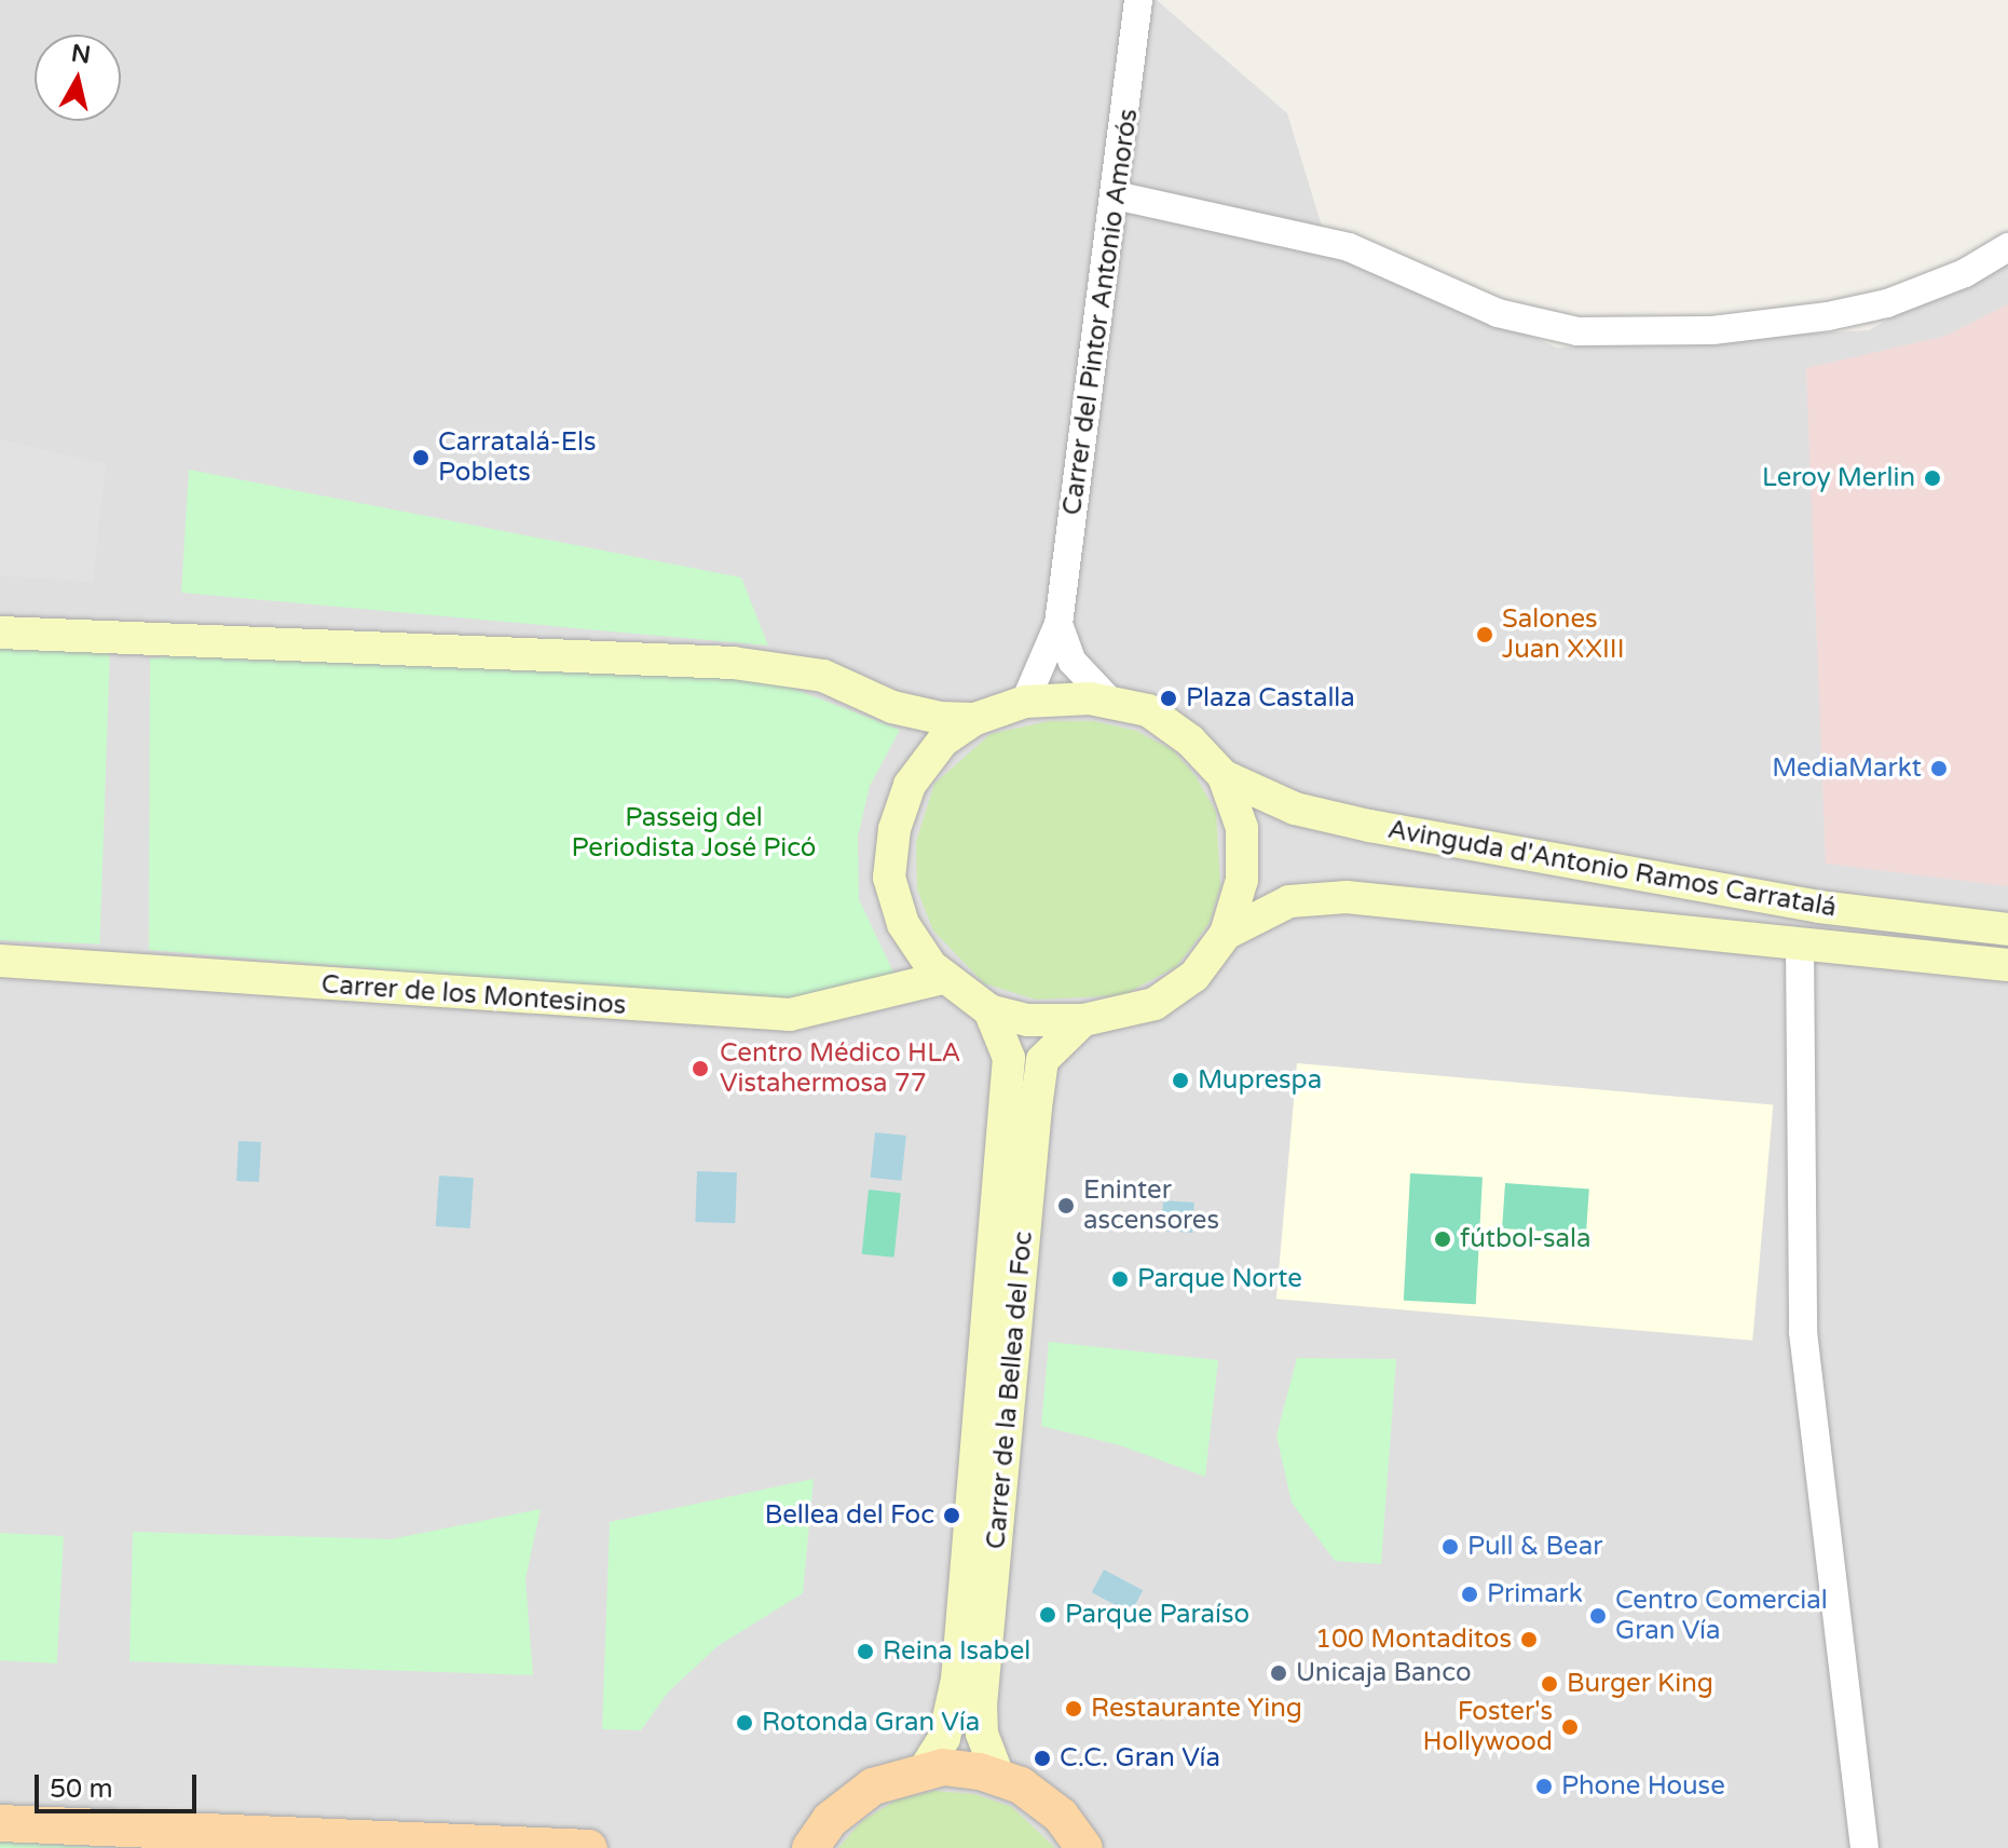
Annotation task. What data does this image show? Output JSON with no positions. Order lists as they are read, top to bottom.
{
  "streets": {
    "main road": ["Avinguda d'Antonio Ramos Carratalá", "Carrer de los Montesinos", "Carrer de la Bellea del Foc"],
    "street": ["Carrer del Pintor Antonio Amorós"]
  },
  "parks": ["Passeig del Periodista José Picó"],
  "places": [
    "Carratalá-Els Poblets",
    "Leroy Merlin",
    "Salones Juan XXIII",
    "Plaza Castalla",
    "MediaMarkt",
    "Centro Médico HLA Vistahermosa 77",
    "Muprespa",
    "Eninter ascensores",
    "fútbol-sala",
    "Parque Norte",
    "Bellea del Foc",
    "Pull & Bear",
    "Primark",
    "Parque Paraíso",
    "Centro Comercial Gran Vía",
    "100 Montaditos",
    "Reina Isabel",
    "Unicaja Banco",
    "Burger King",
    "Restaurante Ying",
    "Rotonda Gran Vía",
    "Foster's Hollywood",
    "C.C. Gran Vía",
    "Phone House"
  ],
  "scale_bar": "50 m",
  "north": "top"
}
